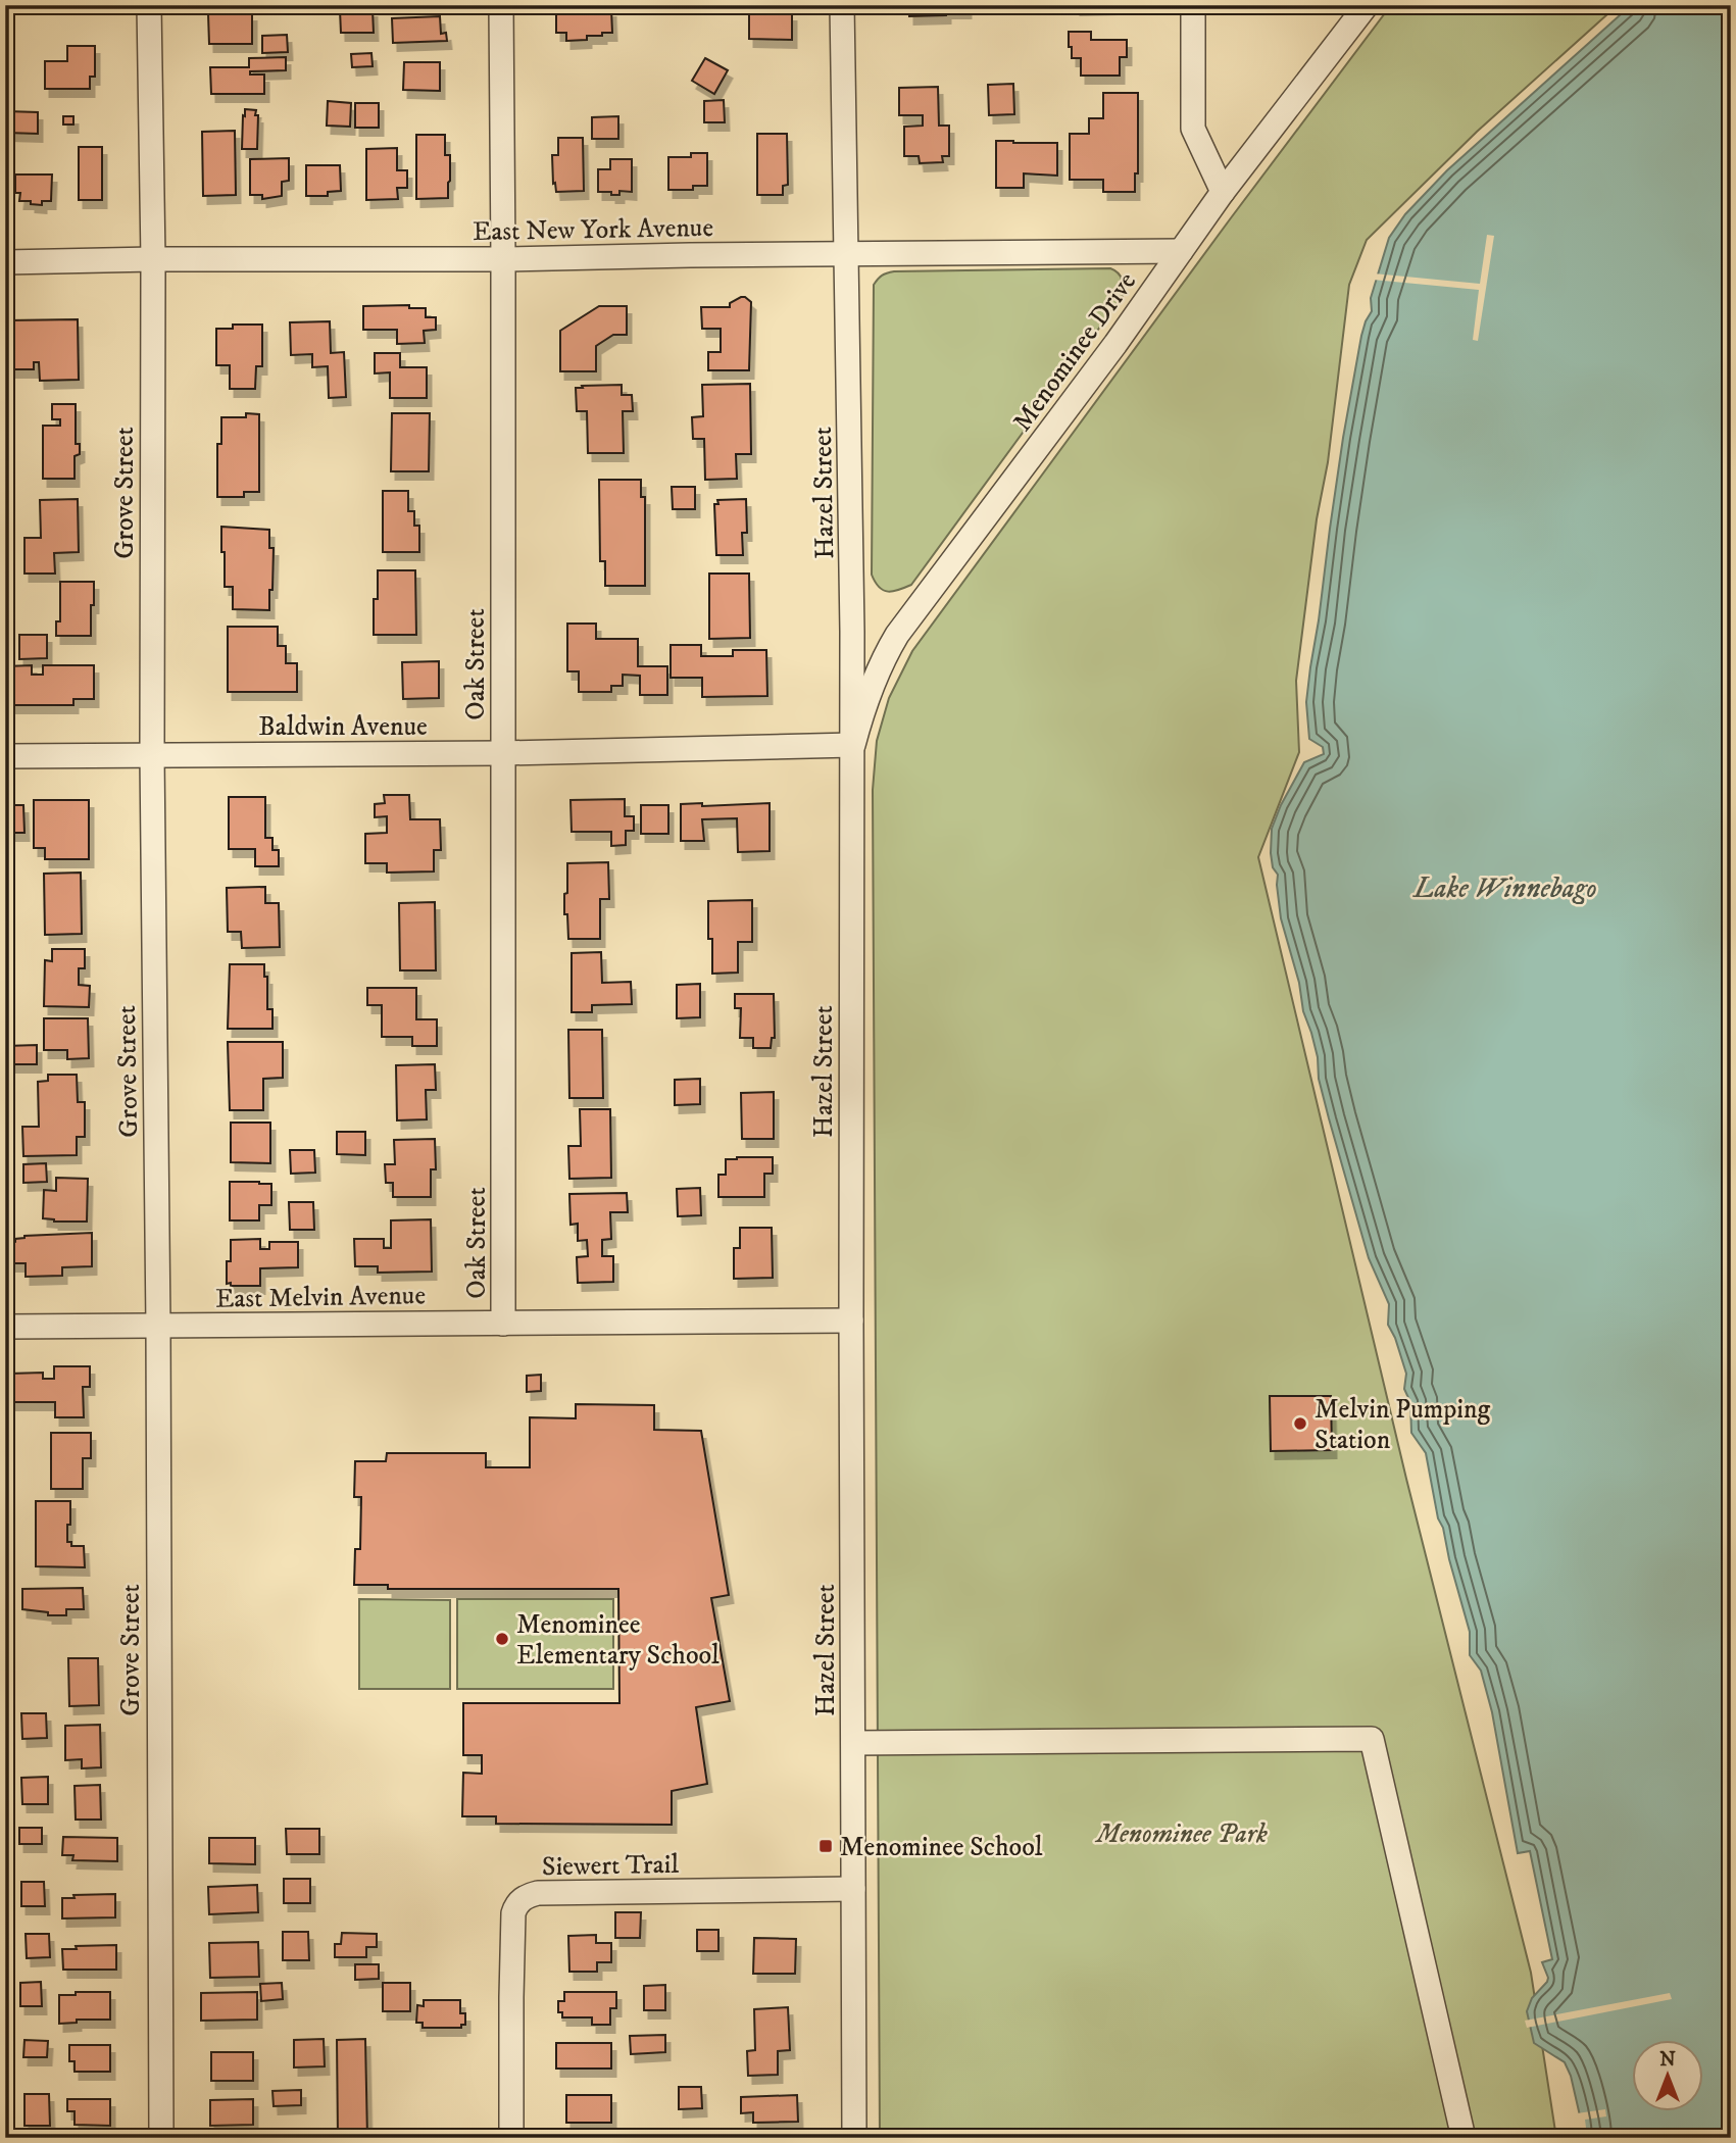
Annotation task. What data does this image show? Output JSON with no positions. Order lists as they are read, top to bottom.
{
  "streets": {
    "street": [
      "East New York Avenue",
      "Menominee Drive",
      "Grove Street",
      "Hazel Street",
      "Oak Street",
      "Baldwin Avenue",
      "East Melvin Avenue",
      "Siewert Trail"
    ]
  },
  "crossings": [
    ["East New York Avenue", "Menominee Drive"],
    ["East New York Avenue", "Grove Street"],
    ["East New York Avenue", "Hazel Street"],
    ["East New York Avenue", "Oak Street"],
    ["Menominee Drive", "Hazel Street"],
    ["Menominee Drive", "Baldwin Avenue"],
    ["Grove Street", "Baldwin Avenue"],
    ["Grove Street", "East Melvin Avenue"],
    ["Hazel Street", "Baldwin Avenue"],
    ["Hazel Street", "East Melvin Avenue"],
    ["Hazel Street", "Siewert Trail"],
    ["Oak Street", "Baldwin Avenue"],
    ["Oak Street", "East Melvin Avenue"]
  ],
  "water": ["Lake Winnebago"],
  "parks": ["Menominee Park"],
  "places": {
    "other": ["Melvin Pumping Station", "Menominee Elementary School"],
    "transit": ["Menominee School"]
  },
  "north": "top"
}
